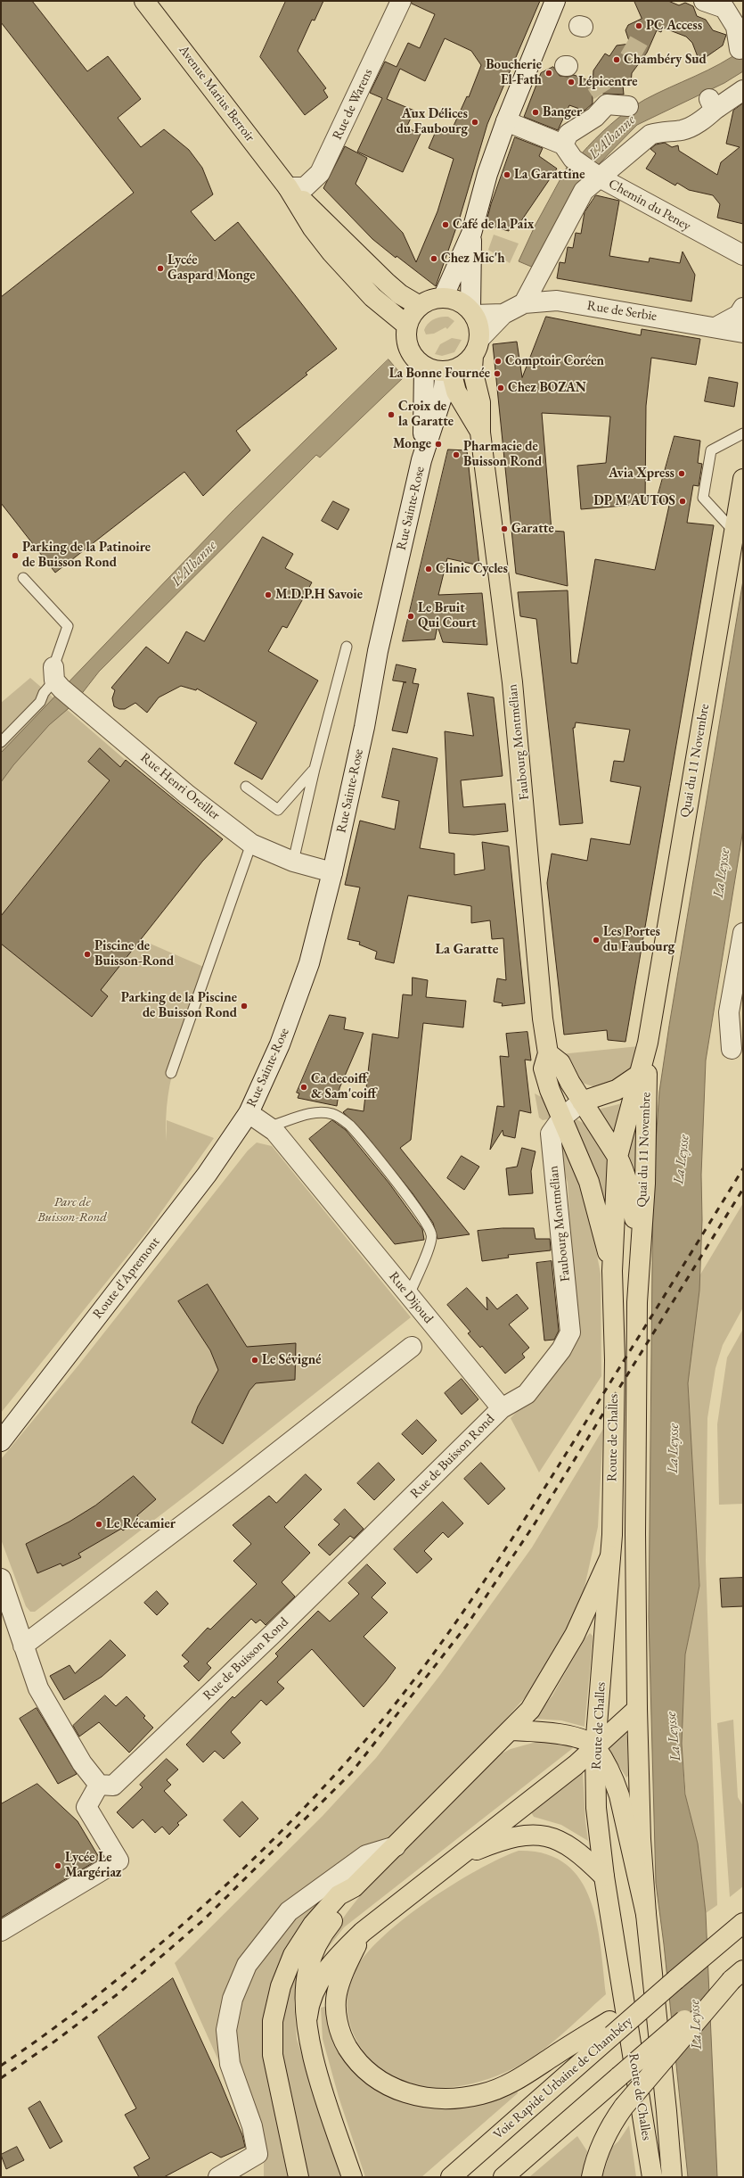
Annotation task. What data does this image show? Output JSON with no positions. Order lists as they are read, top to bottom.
{
  "streets": {
    "main road": [
      "Avenue Marius Berroir",
      "Faubourg Montmélian",
      "Quai du 11 Novembre",
      "Route de Challes",
      "Voie Rapide Urbaine de Chambéry"
    ],
    "street": [
      "Rue de Warens",
      "Chemin du Peney",
      "Rue de Serbie",
      "Rue Sainte-Rose",
      "Rue Henri Oreiller",
      "Route d'Apremont",
      "Rue Dijoud",
      "Rue de Buisson Rond"
    ]
  },
  "crossings": [
    ["Avenue Marius Berroir", "Rue de Warens"],
    ["Avenue Marius Berroir", "Rue de Serbie"],
    ["Avenue Marius Berroir", "Rue Sainte-Rose"],
    ["Avenue Marius Berroir", "Faubourg Montmélian"],
    ["Rue de Serbie", "Rue Sainte-Rose"],
    ["Rue de Serbie", "Faubourg Montmélian"],
    ["Rue Sainte-Rose", "Faubourg Montmélian"],
    ["Rue Sainte-Rose", "Rue Henri Oreiller"],
    ["Rue Sainte-Rose", "Route d'Apremont"],
    ["Rue Sainte-Rose", "Rue Dijoud"],
    ["Faubourg Montmélian", "Quai du 11 Novembre"],
    ["Faubourg Montmélian", "Rue Dijoud"],
    ["Faubourg Montmélian", "Route de Challes"],
    ["Faubourg Montmélian", "Rue de Buisson Rond"],
    ["Quai du 11 Novembre", "Route de Challes"],
    ["Route d'Apremont", "Rue Dijoud"],
    ["Rue Dijoud", "Rue de Buisson Rond"]
  ],
  "districts": ["La Garatte"],
  "water": ["L'Albanne", "La Leysse"],
  "parks": ["Parc de Buisson-Rond"],
  "places": [
    "PC Access",
    "Chambéry Sud",
    "Boucherie El-Fath",
    "Lépicentre",
    "Banger",
    "Aux Délices du Faubourg",
    "La Garattine",
    "Café de la Paix",
    "Chez Mic'h",
    "Lycée Gaspard Monge",
    "Comptoir Coréen",
    "La Bonne Fournée",
    "Chez BOZAN",
    "Croix de la Garatte",
    "Monge",
    "Pharmacie de Buisson Rond",
    "Avia Xpress",
    "DP M'AUTOS",
    "Garatte",
    "Parking de la Patinoire de Buisson Rond",
    "Clinic Cycles",
    "M.D.P.H Savoie",
    "Le Bruit Qui Court",
    "Les Portes du Faubourg",
    "Piscine de Buisson-Rond",
    "Parking de la Piscine de Buisson Rond",
    "Ca decoiff & Sam'coiff",
    "Le Sévigné",
    "Le Récamier",
    "Lycée Le Margériaz"
  ]
}
